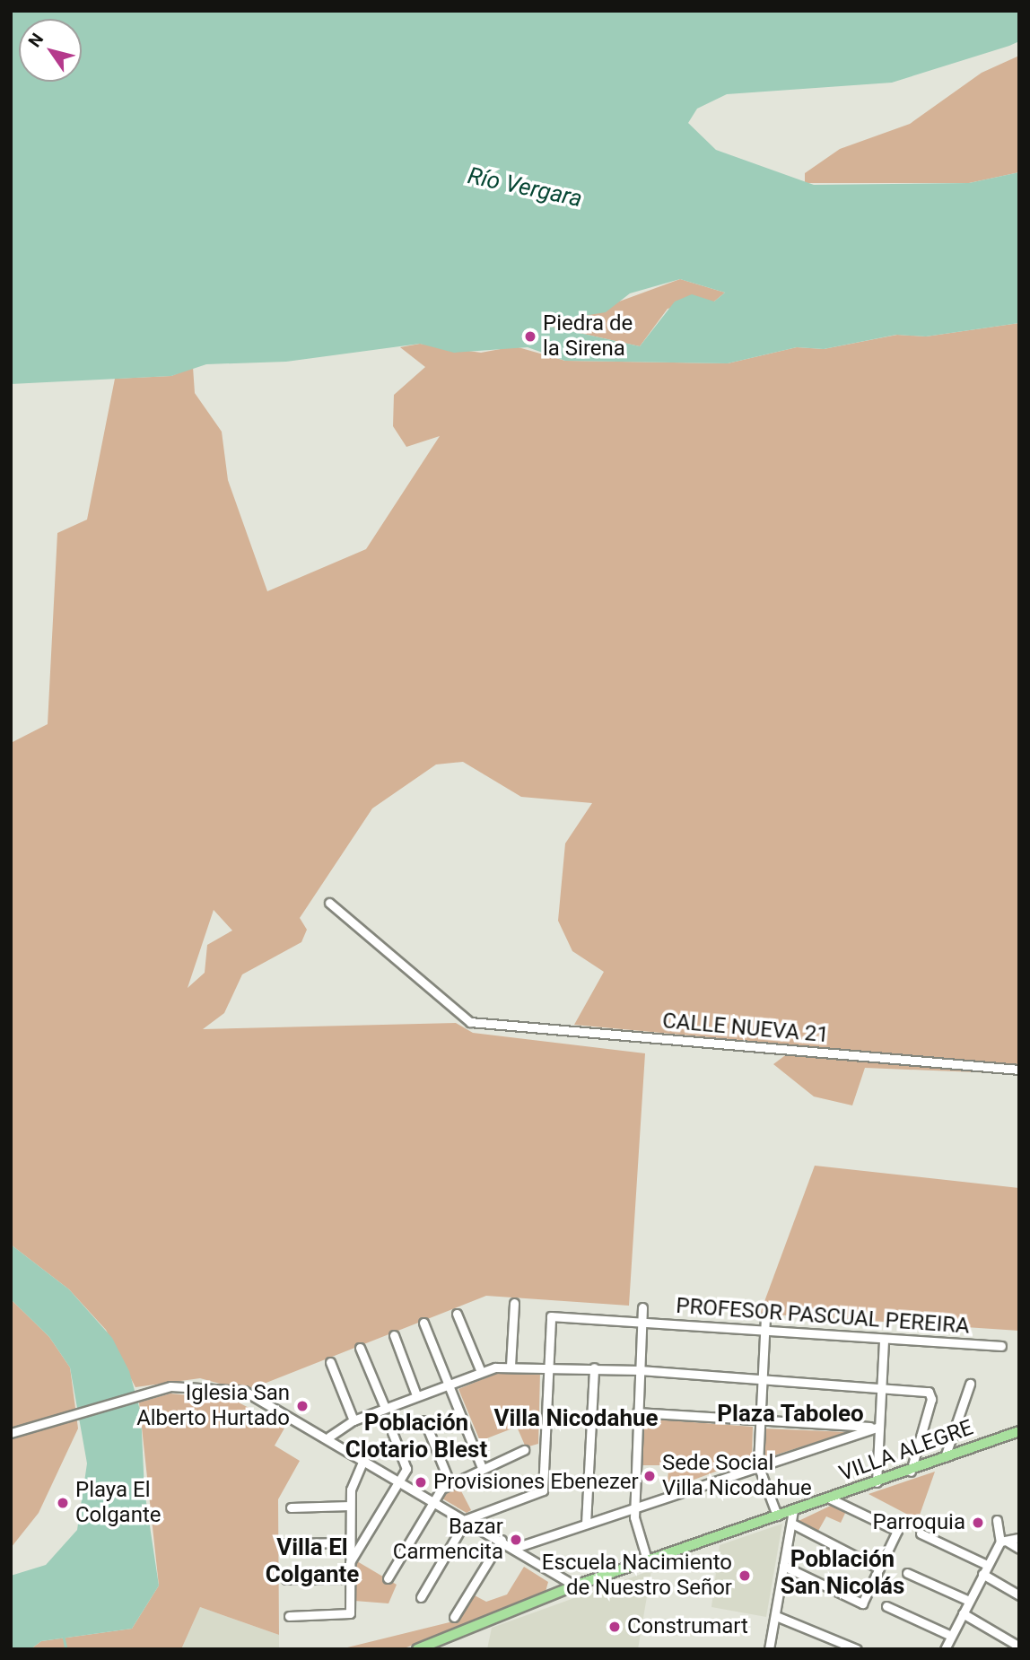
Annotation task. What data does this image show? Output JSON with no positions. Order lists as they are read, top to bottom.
{
  "streets": {
    "main road": ["VILLA ALEGRE"],
    "street": ["CALLE NUEVA 21", "PROFESOR PASCUAL PEREIRA"]
  },
  "districts": [
    "Plaza Taboleo",
    "Villa Nicodahue",
    "Población Clotario Blest",
    "Villa El Colgante",
    "Población San Nicolás"
  ],
  "water": ["Río Vergara"],
  "places": [
    "Piedra de la Sirena",
    "Iglesia San Alberto Hurtado",
    "Sede Social Villa Nicodahue",
    "Provisiones Ebenezer",
    "Playa El Colgante",
    "Parroquia",
    "Bazar Carmencita",
    "Escuela Nacimiento de Nuestro Señor",
    "Construmart"
  ],
  "north": "top left"
}
